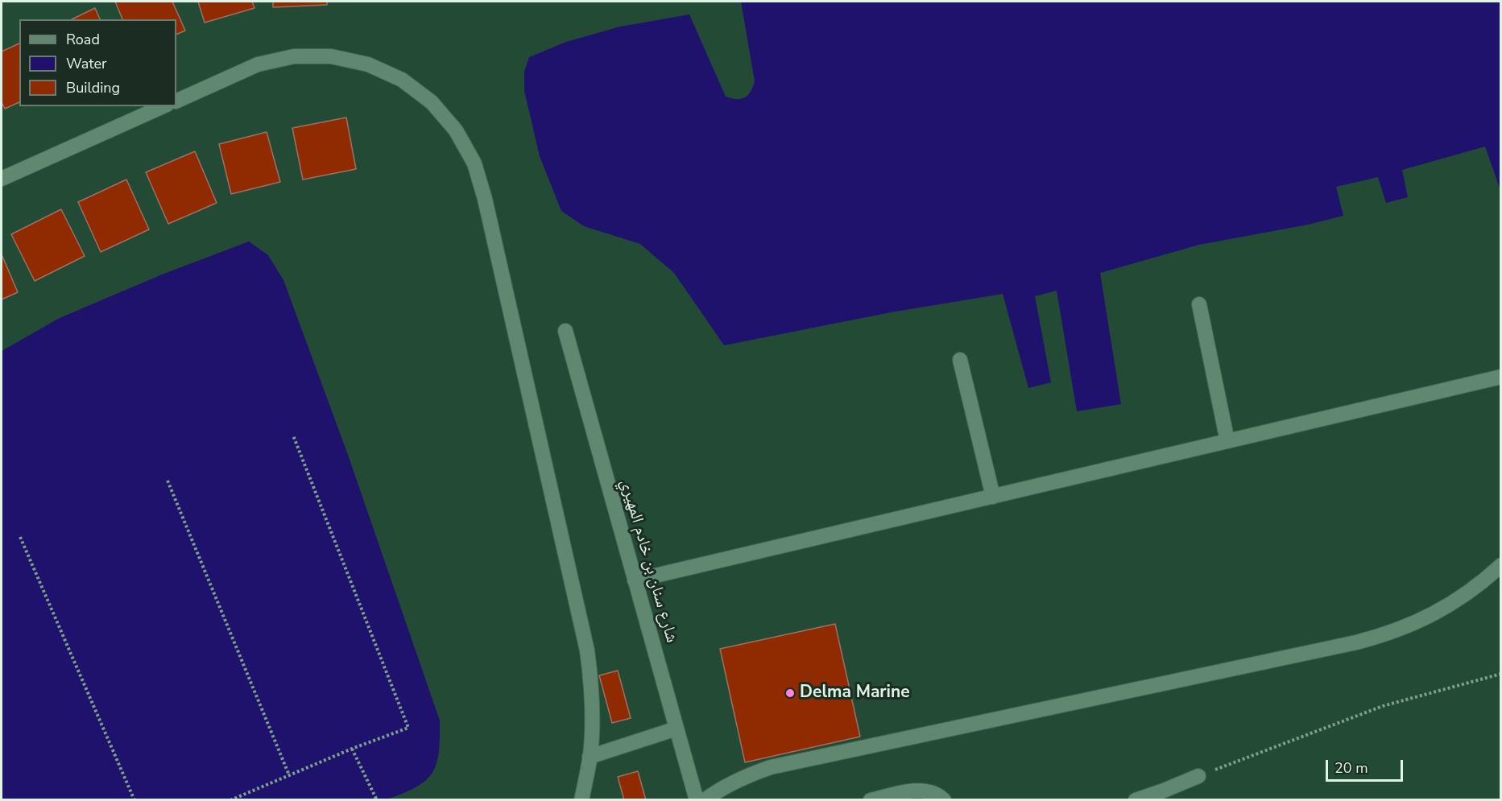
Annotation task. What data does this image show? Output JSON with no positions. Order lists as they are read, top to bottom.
{
  "streets": {
    "street": ["شارع سنان بن خادم المهيري"]
  },
  "places": ["Delma Marine"],
  "legend": ["Road", "Water", "Building"],
  "scale_bar": "20 m"
}
